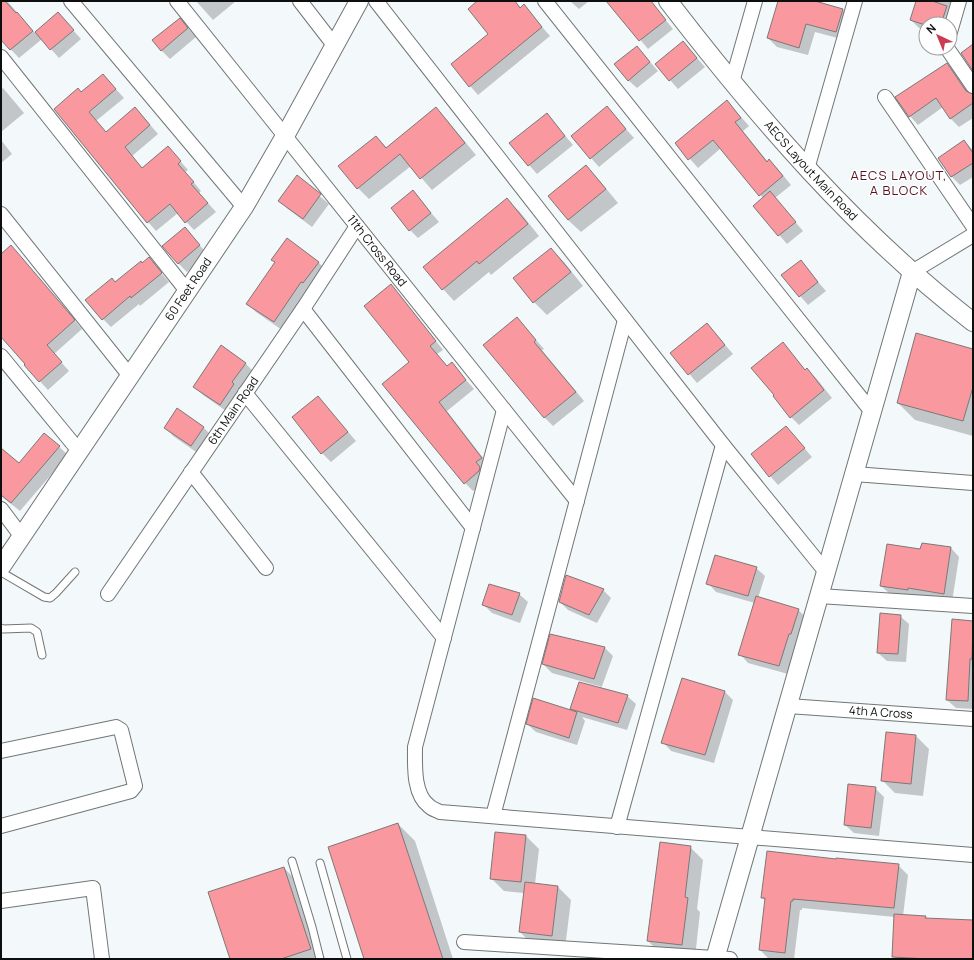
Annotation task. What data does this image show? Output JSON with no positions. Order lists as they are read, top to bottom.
{
  "streets": {
    "street": [
      "AECS Layout Main Road",
      "11th Cross Road",
      "60 Feet Road",
      "6th Main Road",
      "4th A Cross"
    ]
  },
  "crossings": [
    ["11th Cross Road", "60 Feet Road"],
    ["11th Cross Road", "6th Main Road"]
  ],
  "districts": ["AECS LAYOUT, A BLOCK"],
  "north": "top left"
}
